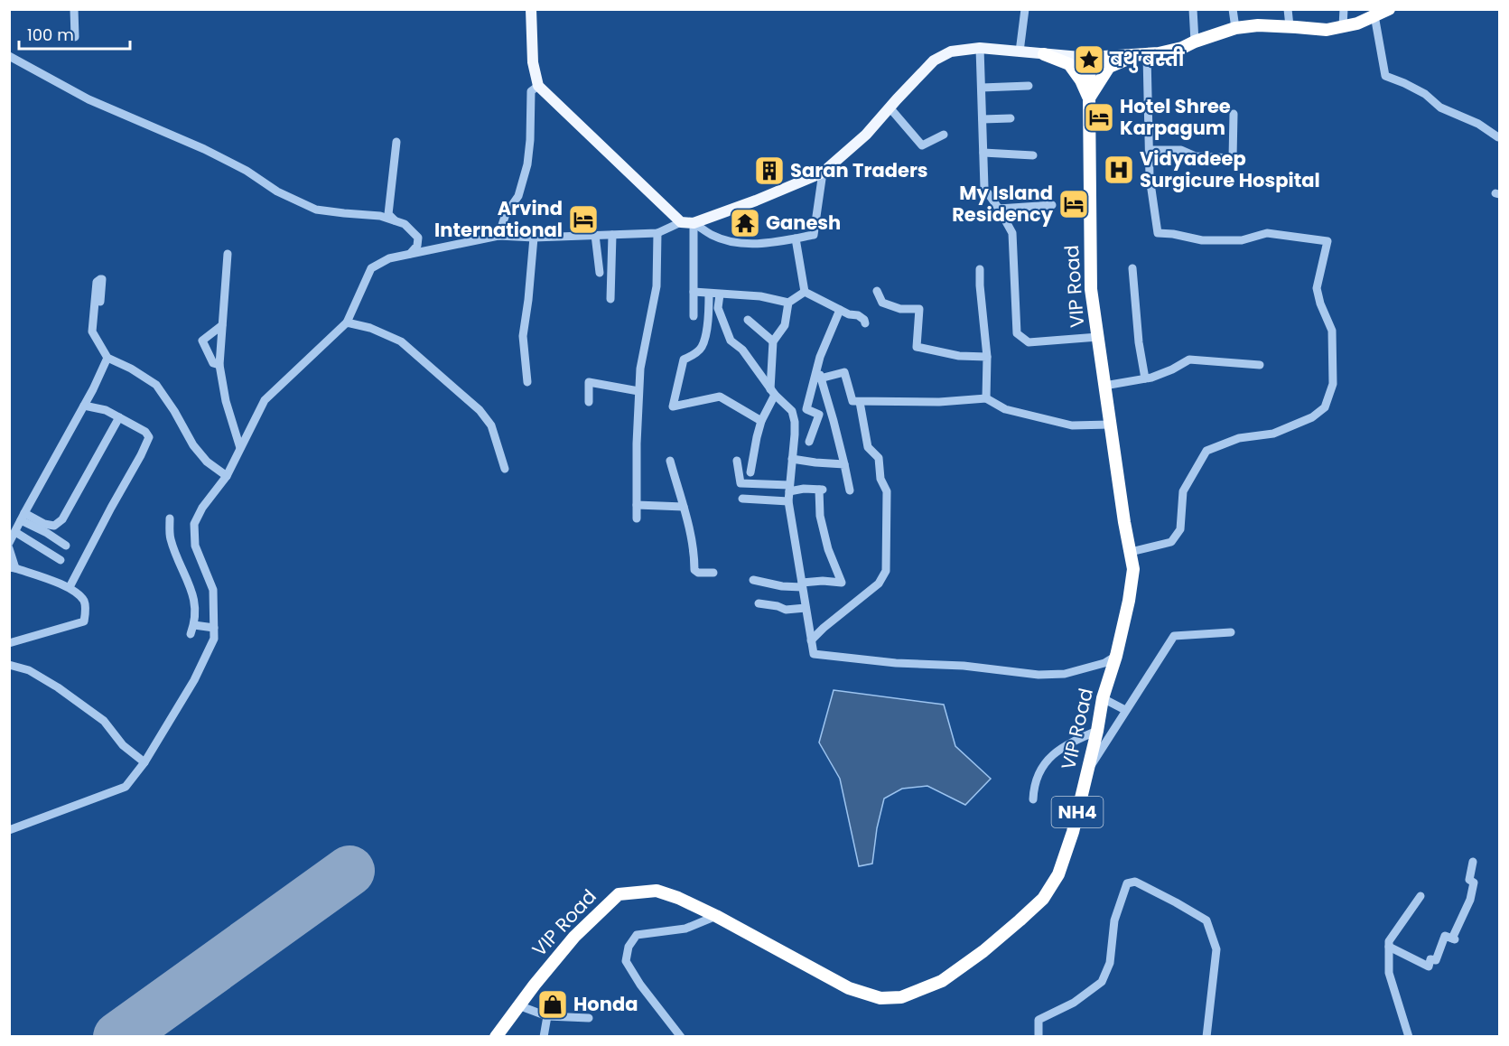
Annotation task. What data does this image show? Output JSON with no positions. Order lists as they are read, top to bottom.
{
  "streets": {
    "highway": ["VIP Road", "NH4"]
  },
  "places": {
    "place": ["बथु बस्ती"],
    "hotel": ["Hotel Shree Karpagum", "My Island Residency", "Arvind International"],
    "hospital": ["Vidyadeep Surgicure Hospital"],
    "building": ["Saran Traders"],
    "temple": ["Ganesh"],
    "shop": ["Honda"]
  },
  "scale_bar": "100 m"
}
